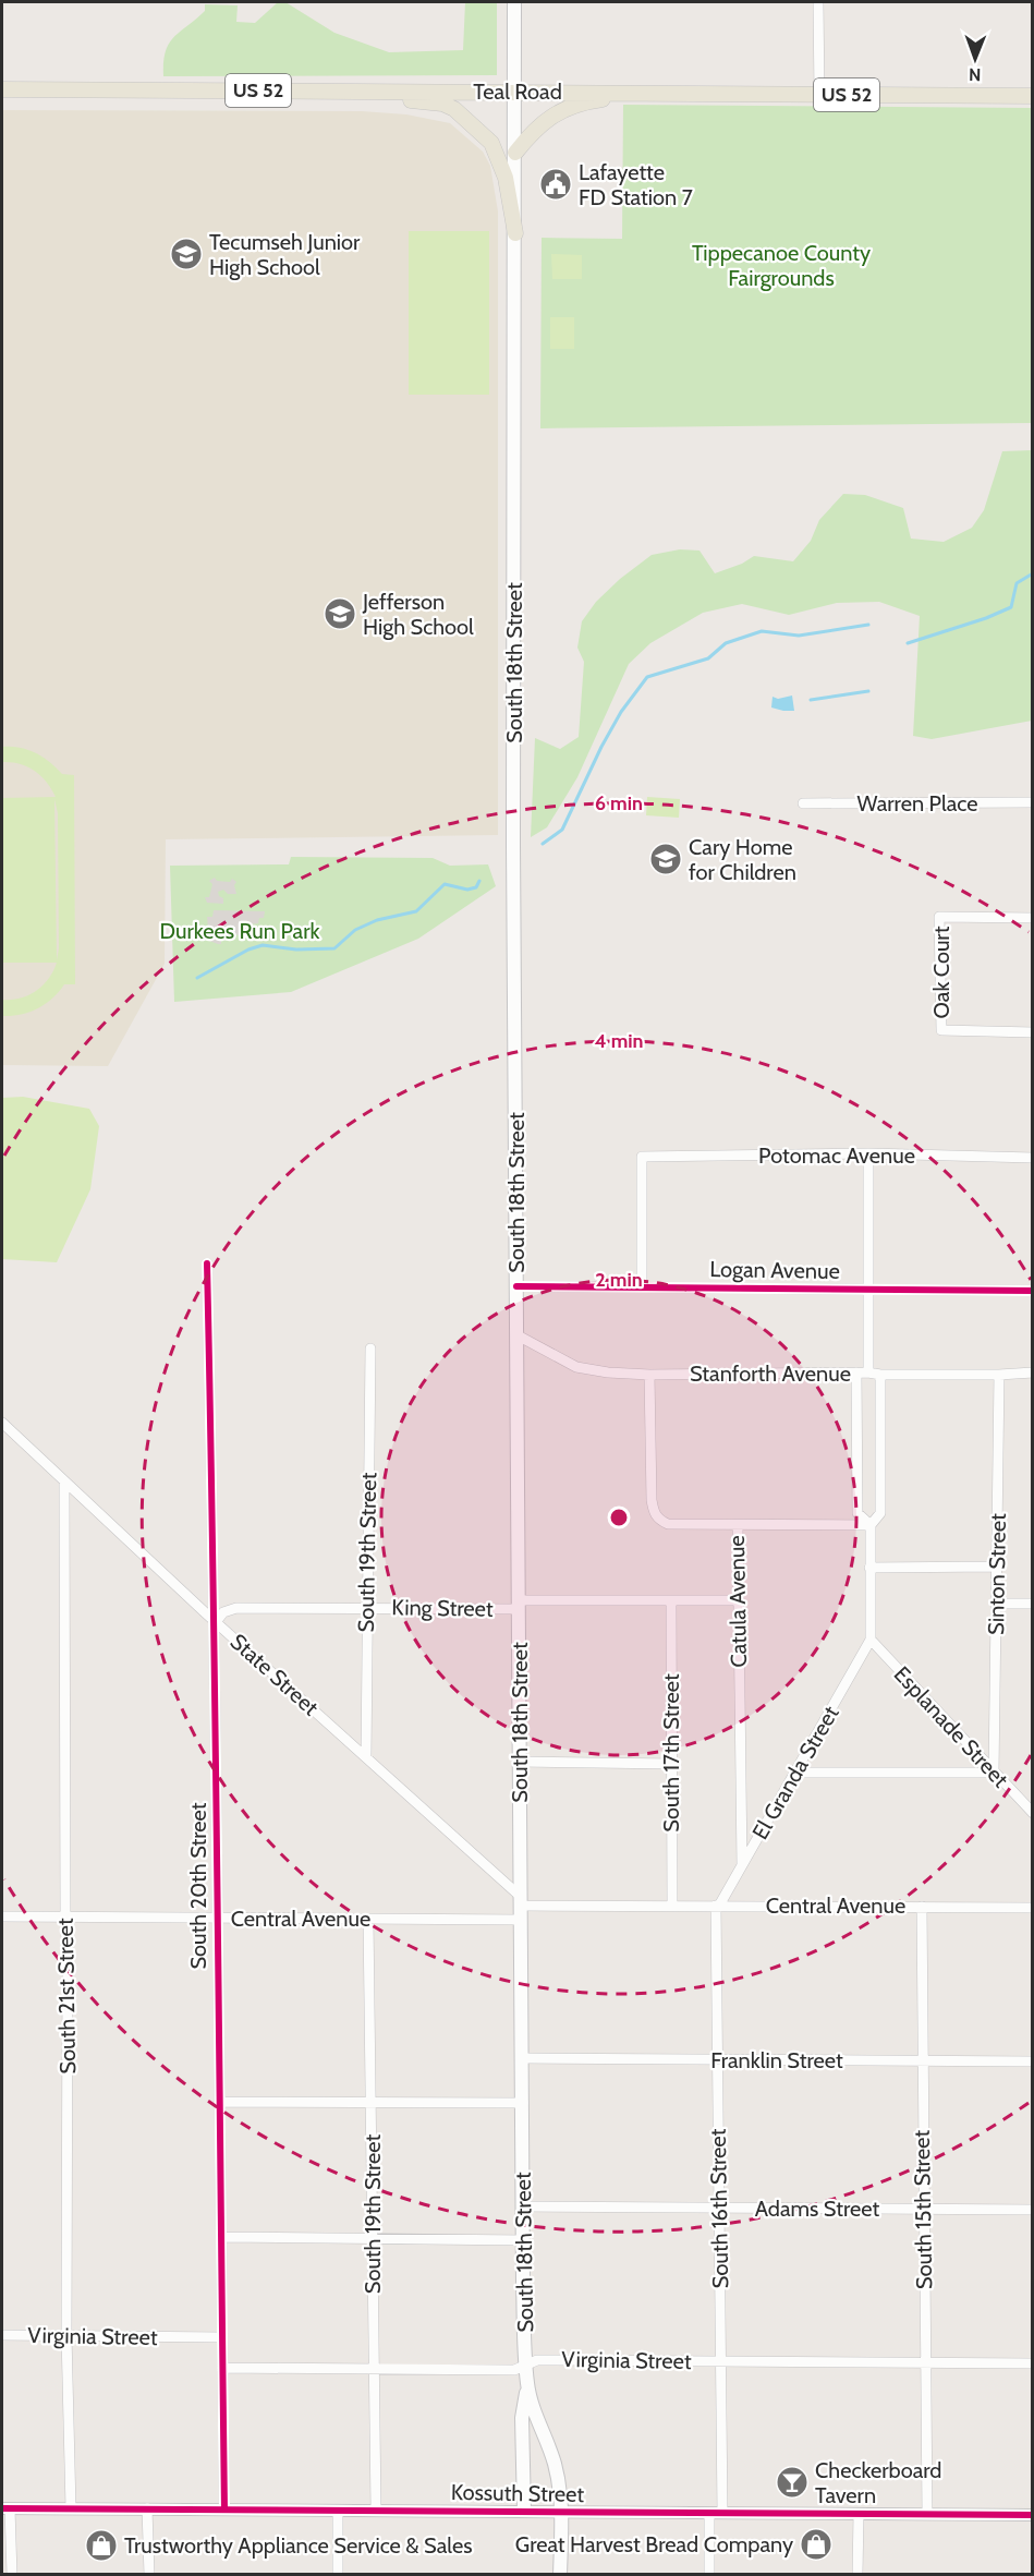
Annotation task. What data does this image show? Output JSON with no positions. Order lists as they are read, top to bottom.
{
  "streets": {
    "main road": ["US 52", "Teal Road", "South 18th Street"],
    "street": [
      "Warren Place",
      "Oak Court",
      "Potomac Avenue",
      "Logan Avenue",
      "Stanforth Avenue",
      "South 19th Street",
      "Sinton Street",
      "Catula Avenue",
      "King Street",
      "State Street",
      "Esplanade Street",
      "South 17th Street",
      "El Granda Street",
      "South 20th Street",
      "Central Avenue",
      "South 21st Street",
      "Franklin Street",
      "South 16th Street",
      "Adams Street",
      "South 15th Street",
      "Virginia Street",
      "Kossuth Street"
    ]
  },
  "crossings": [
    ["Teal Road", "South 18th Street"],
    ["South 18th Street", "Logan Avenue"],
    ["South 18th Street", "Stanforth Avenue"],
    ["South 18th Street", "King Street"],
    ["South 18th Street", "State Street"],
    ["South 18th Street", "Central Avenue"],
    ["South 18th Street", "Franklin Street"],
    ["South 18th Street", "Adams Street"],
    ["South 18th Street", "Virginia Street"],
    ["South 18th Street", "Kossuth Street"],
    ["Potomac Avenue", "Logan Avenue"],
    ["Stanforth Avenue", "Sinton Street"],
    ["Stanforth Avenue", "Catula Avenue"],
    ["South 19th Street", "King Street"],
    ["South 19th Street", "State Street"],
    ["South 19th Street", "Central Avenue"],
    ["South 19th Street", "Virginia Street"],
    ["South 19th Street", "Kossuth Street"],
    ["Sinton Street", "Esplanade Street"],
    ["Catula Avenue", "King Street"],
    ["Catula Avenue", "El Granda Street"],
    ["King Street", "State Street"],
    ["King Street", "South 17th Street"],
    ["King Street", "South 20th Street"],
    ["State Street", "South 20th Street"],
    ["State Street", "Central Avenue"],
    ["State Street", "South 21st Street"],
    ["Esplanade Street", "El Granda Street"],
    ["South 17th Street", "Central Avenue"],
    ["El Granda Street", "Central Avenue"],
    ["El Granda Street", "South 16th Street"],
    ["South 20th Street", "Central Avenue"],
    ["South 20th Street", "Virginia Street"],
    ["South 20th Street", "Kossuth Street"],
    ["Central Avenue", "South 21st Street"],
    ["Central Avenue", "South 16th Street"],
    ["Central Avenue", "South 15th Street"],
    ["South 21st Street", "Virginia Street"],
    ["South 21st Street", "Kossuth Street"],
    ["Franklin Street", "South 16th Street"],
    ["Franklin Street", "South 15th Street"],
    ["South 16th Street", "Adams Street"],
    ["South 16th Street", "Virginia Street"],
    ["South 16th Street", "Kossuth Street"],
    ["Adams Street", "South 15th Street"],
    ["South 15th Street", "Virginia Street"],
    ["South 15th Street", "Kossuth Street"]
  ],
  "parks": ["Tippecanoe County Fairgrounds", "Durkees Run Park"],
  "places": {
    "public building": ["Lafayette FD Station 7"],
    "school or university": ["Tecumseh Junior High School", "Jefferson High School", "Cary Home for Children"],
    "bar": ["Checkerboard Tavern"],
    "shop": ["Great Harvest Bread Company", "Trustworthy Appliance Service & Sales"]
  },
  "north": "bottom",
  "rings": ["6 min", "4 min", "2 min"]
}
